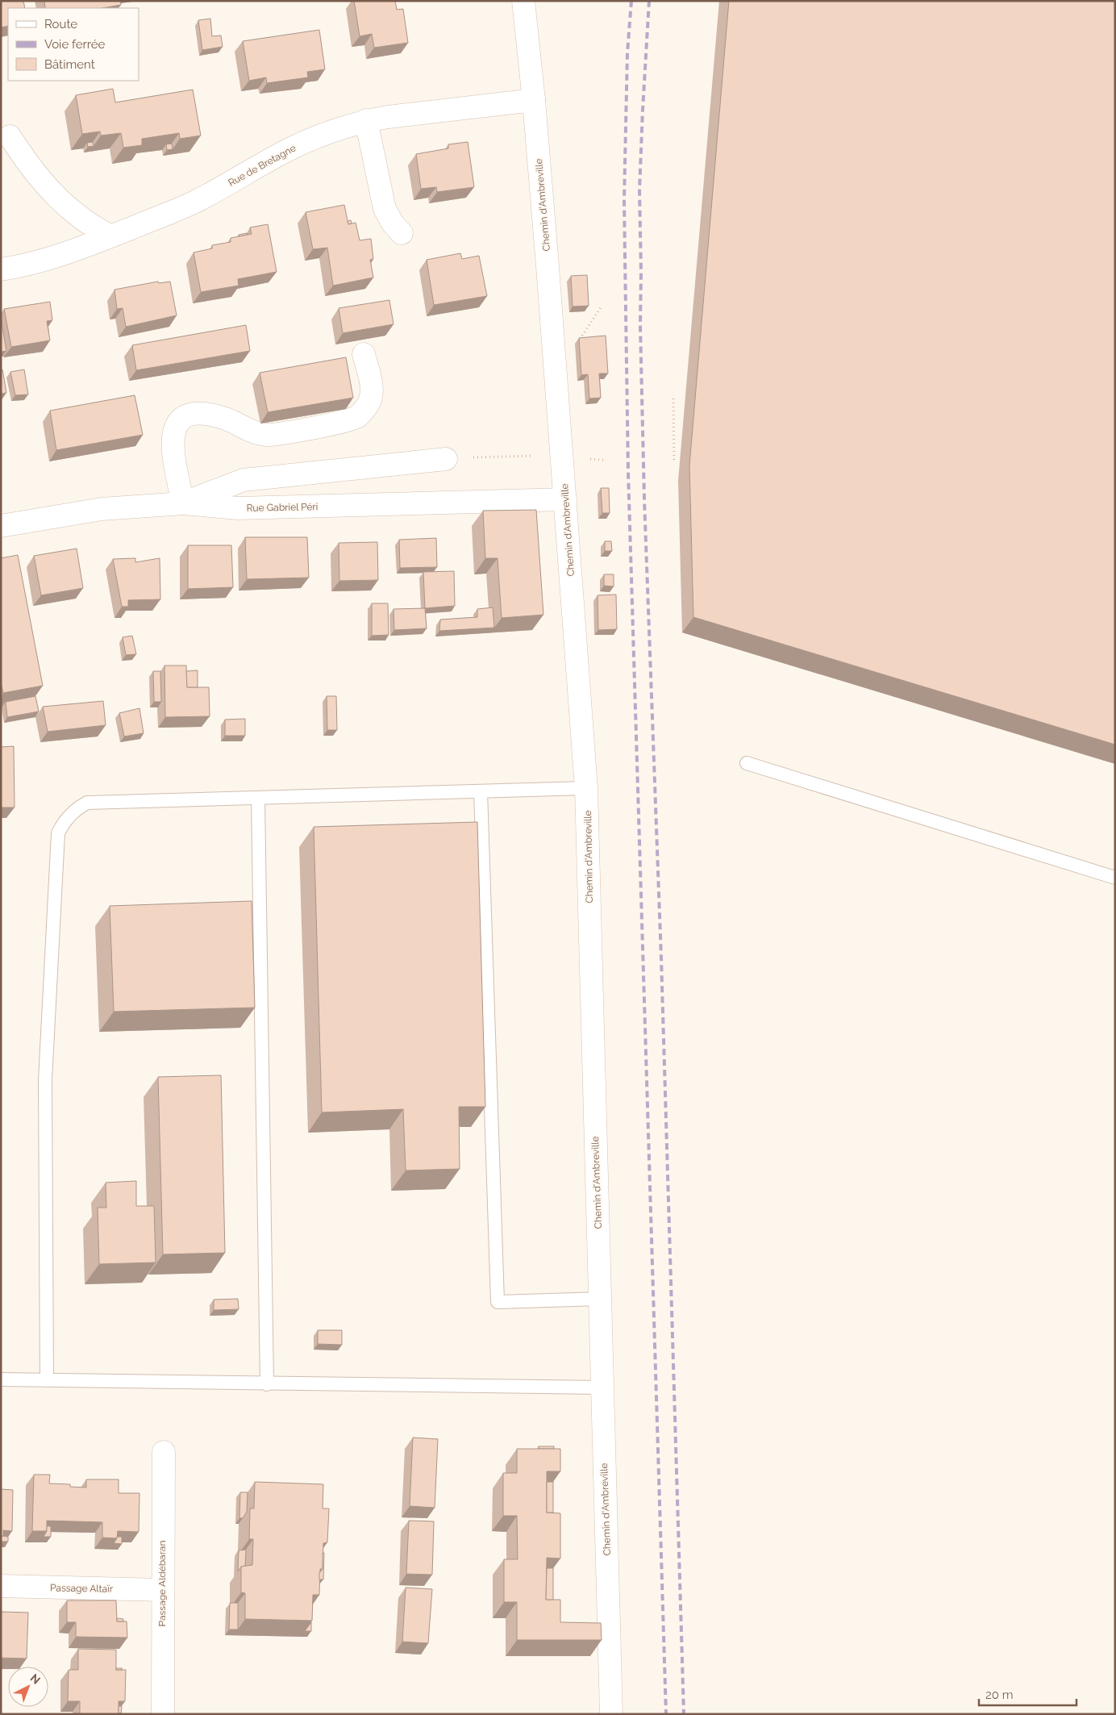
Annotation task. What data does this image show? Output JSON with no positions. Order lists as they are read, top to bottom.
{
  "streets": {
    "street": [
      "Rue de Bretagne",
      "Chemin d'Ambreville",
      "Rue Gabriel Péri",
      "Passage Aldébaran",
      "Passage Altaïr"
    ]
  },
  "crossings": [
    ["Rue de Bretagne", "Chemin d'Ambreville"],
    ["Chemin d'Ambreville", "Rue Gabriel Péri"],
    ["Passage Aldébaran", "Passage Altaïr"]
  ],
  "legend": ["Route", "Voie ferrée", "Bâtiment"],
  "scale_bar": "20 m",
  "north": "top right"
}
